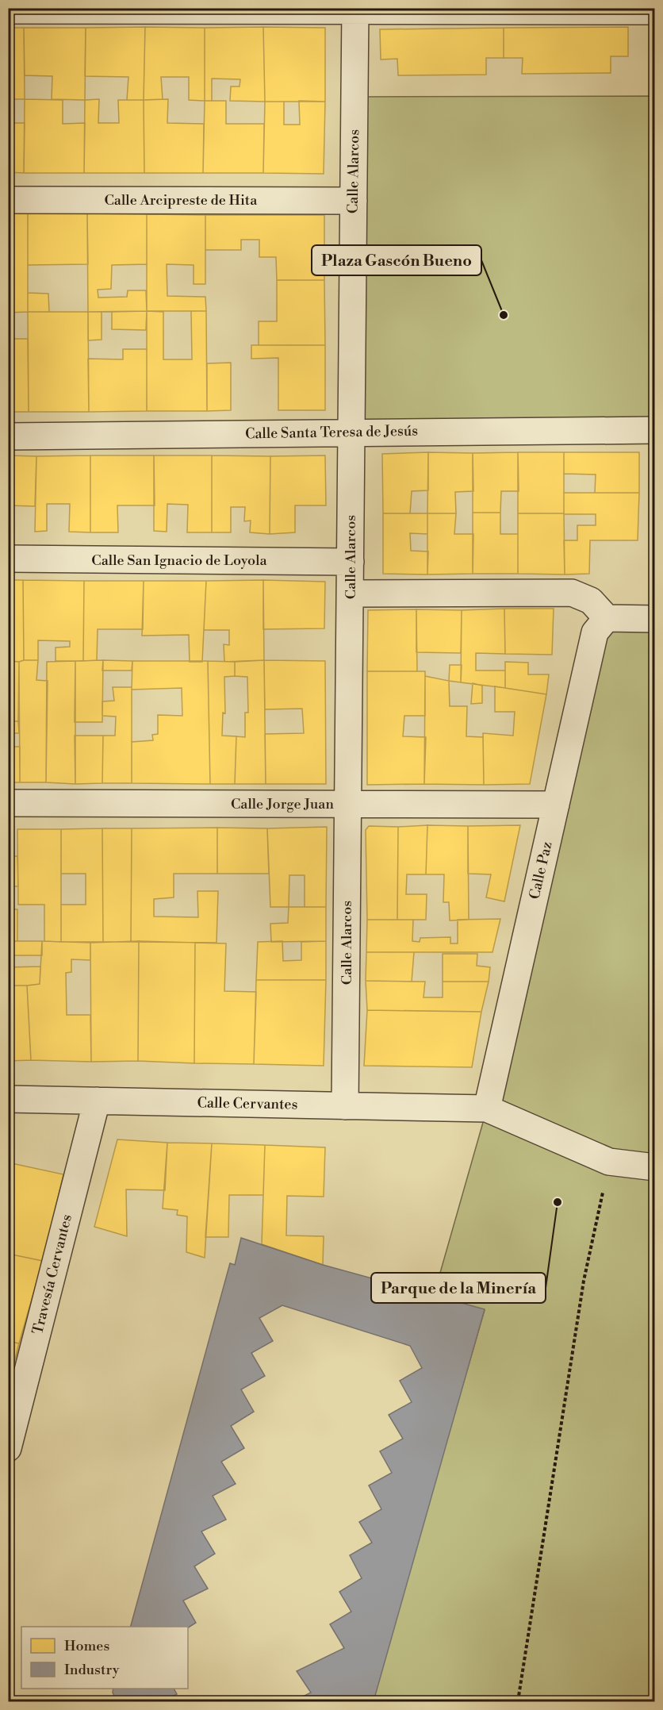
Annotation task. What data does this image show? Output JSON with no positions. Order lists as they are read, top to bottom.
{
  "streets": {
    "street": [
      "Calle Alarcos",
      "Calle Arcipreste de Hita",
      "Calle Santa Teresa de Jesús",
      "Calle San Ignacio de Loyola",
      "Calle Jorge Juan",
      "Calle Paz",
      "Calle Cervantes",
      "Travesía Cervantes"
    ]
  },
  "crossings": [
    ["Calle Alarcos", "Calle Arcipreste de Hita"],
    ["Calle Alarcos", "Calle Santa Teresa de Jesús"],
    ["Calle Alarcos", "Calle San Ignacio de Loyola"],
    ["Calle Alarcos", "Calle Jorge Juan"],
    ["Calle Alarcos", "Calle Cervantes"],
    ["Calle Jorge Juan", "Calle Paz"],
    ["Calle Paz", "Calle Cervantes"],
    ["Calle Cervantes", "Travesía Cervantes"]
  ],
  "places": ["Plaza Gascón Bueno", "Parque de la Minería"],
  "legend": ["Homes", "Industry"]
}
